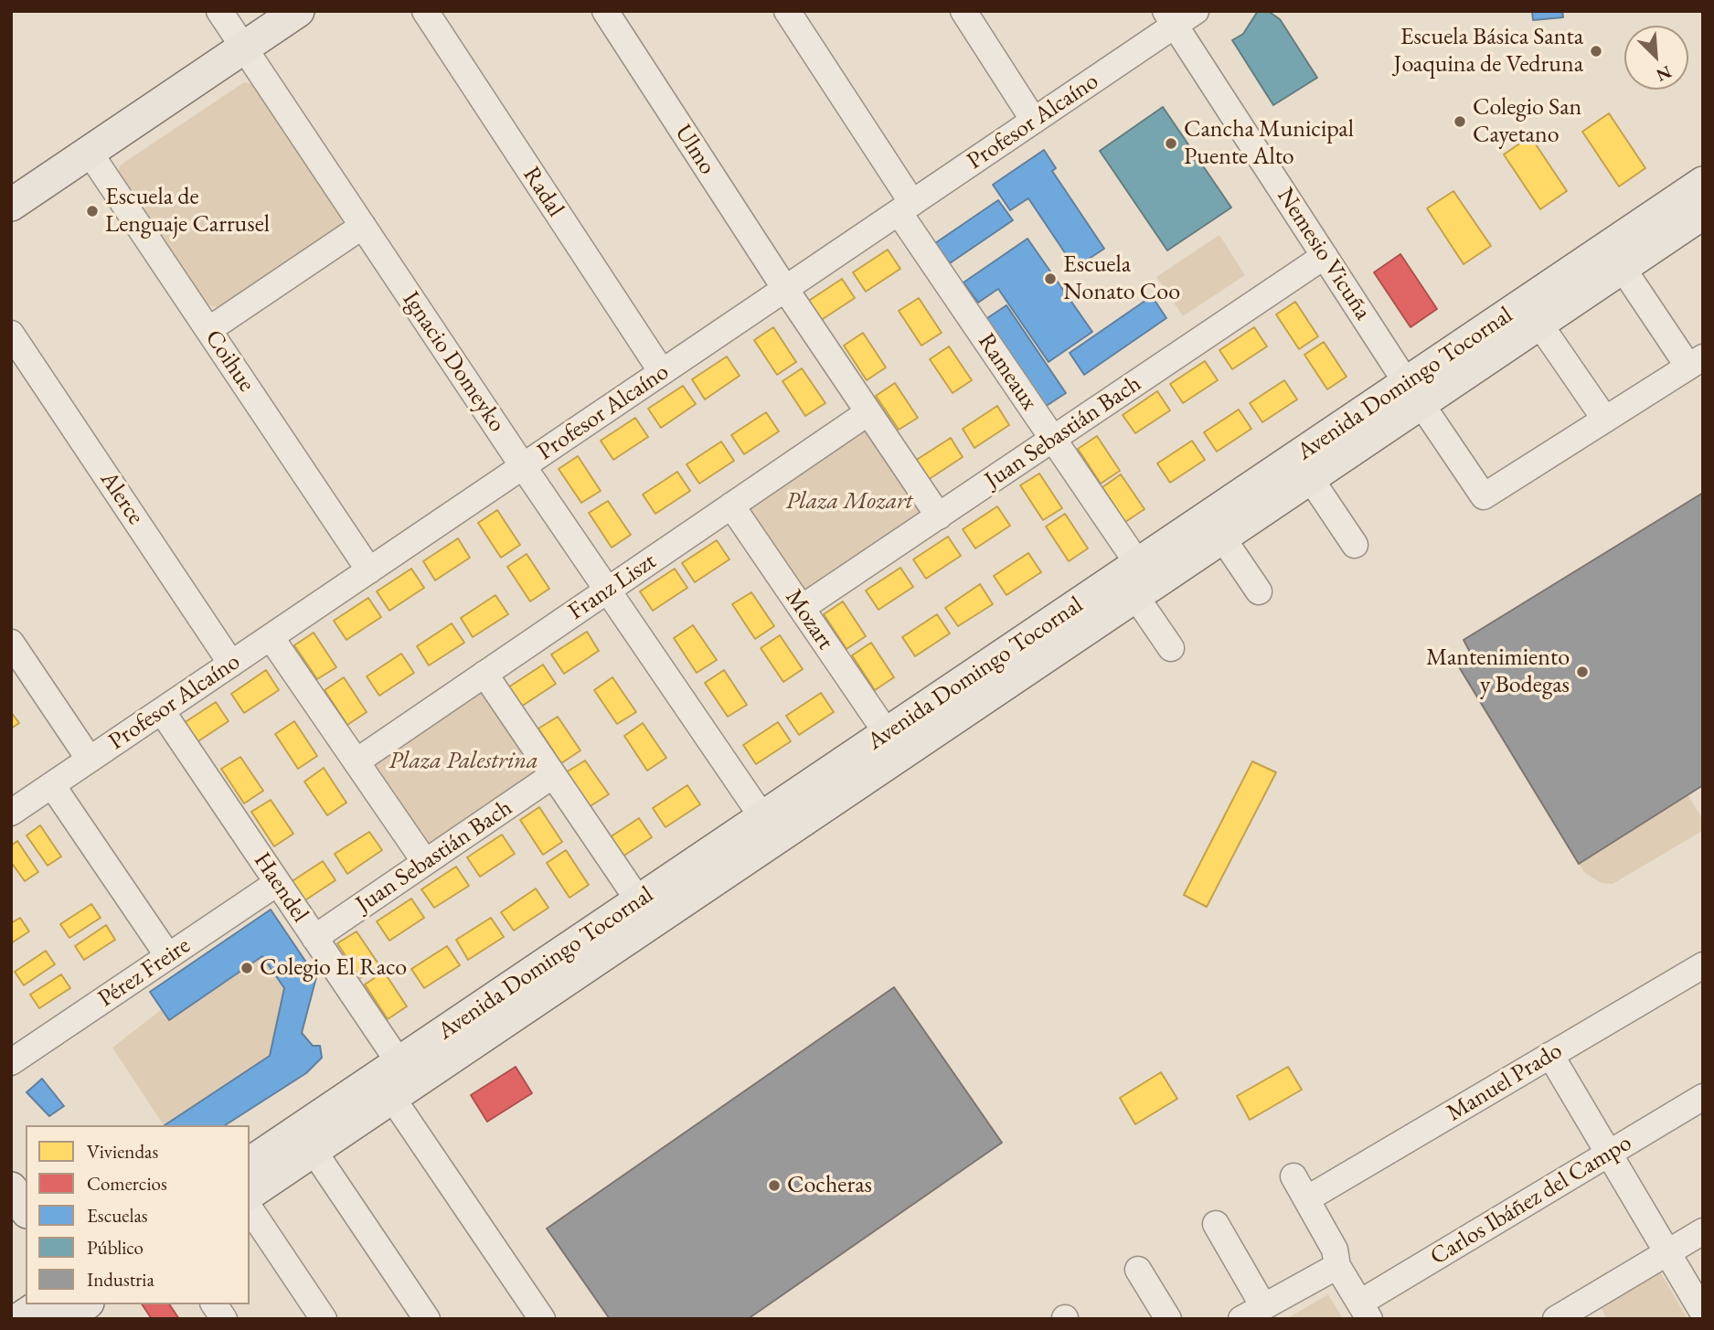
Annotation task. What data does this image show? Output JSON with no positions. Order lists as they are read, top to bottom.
{
  "streets": {
    "main road": ["Avenida Domingo Tocornal"],
    "street": [
      "Profesor Alcaíno",
      "Ulmo",
      "Radal",
      "Nemesio Vicuña",
      "Coihue",
      "Ignacio Domeyko",
      "Rameaux",
      "Juan Sebastián Bach",
      "Alerce",
      "Franz Liszt",
      "Mozart",
      "Haendel",
      "Pérez Freire",
      "Manuel Prado",
      "Carlos Ibáñez del Campo"
    ]
  },
  "crossings": [
    ["Profesor Alcaíno", "Ulmo"],
    ["Profesor Alcaíno", "Radal"],
    ["Profesor Alcaíno", "Nemesio Vicuña"],
    ["Profesor Alcaíno", "Coihue"],
    ["Profesor Alcaíno", "Ignacio Domeyko"],
    ["Profesor Alcaíno", "Rameaux"],
    ["Profesor Alcaíno", "Alerce"],
    ["Profesor Alcaíno", "Haendel"],
    ["Ulmo", "Juan Sebastián Bach"],
    ["Ulmo", "Franz Liszt"],
    ["Nemesio Vicuña", "Avenida Domingo Tocornal"],
    ["Nemesio Vicuña", "Juan Sebastián Bach"],
    ["Ignacio Domeyko", "Avenida Domingo Tocornal"],
    ["Ignacio Domeyko", "Franz Liszt"],
    ["Rameaux", "Avenida Domingo Tocornal"],
    ["Rameaux", "Juan Sebastián Bach"],
    ["Avenida Domingo Tocornal", "Mozart"],
    ["Avenida Domingo Tocornal", "Haendel"],
    ["Juan Sebastián Bach", "Mozart"],
    ["Juan Sebastián Bach", "Haendel"],
    ["Franz Liszt", "Mozart"],
    ["Haendel", "Pérez Freire"]
  ],
  "parks": ["Plaza Mozart", "Plaza Palestrina"],
  "places": [
    "Escuela Básica Santa Joaquina de Vedruna",
    "Colegio San Cayetano",
    "Cancha Municipal Puente Alto",
    "Escuela de Lenguaje Carrusel",
    "Escuela Nonato Coo",
    "Mantenimiento y Bodegas",
    "Colegio El Raco",
    "Cocheras"
  ],
  "legend": [
    "Viviendas",
    "Comercios",
    "Escuelas",
    "Público",
    "Industria"
  ],
  "north": "bottom right"
}
